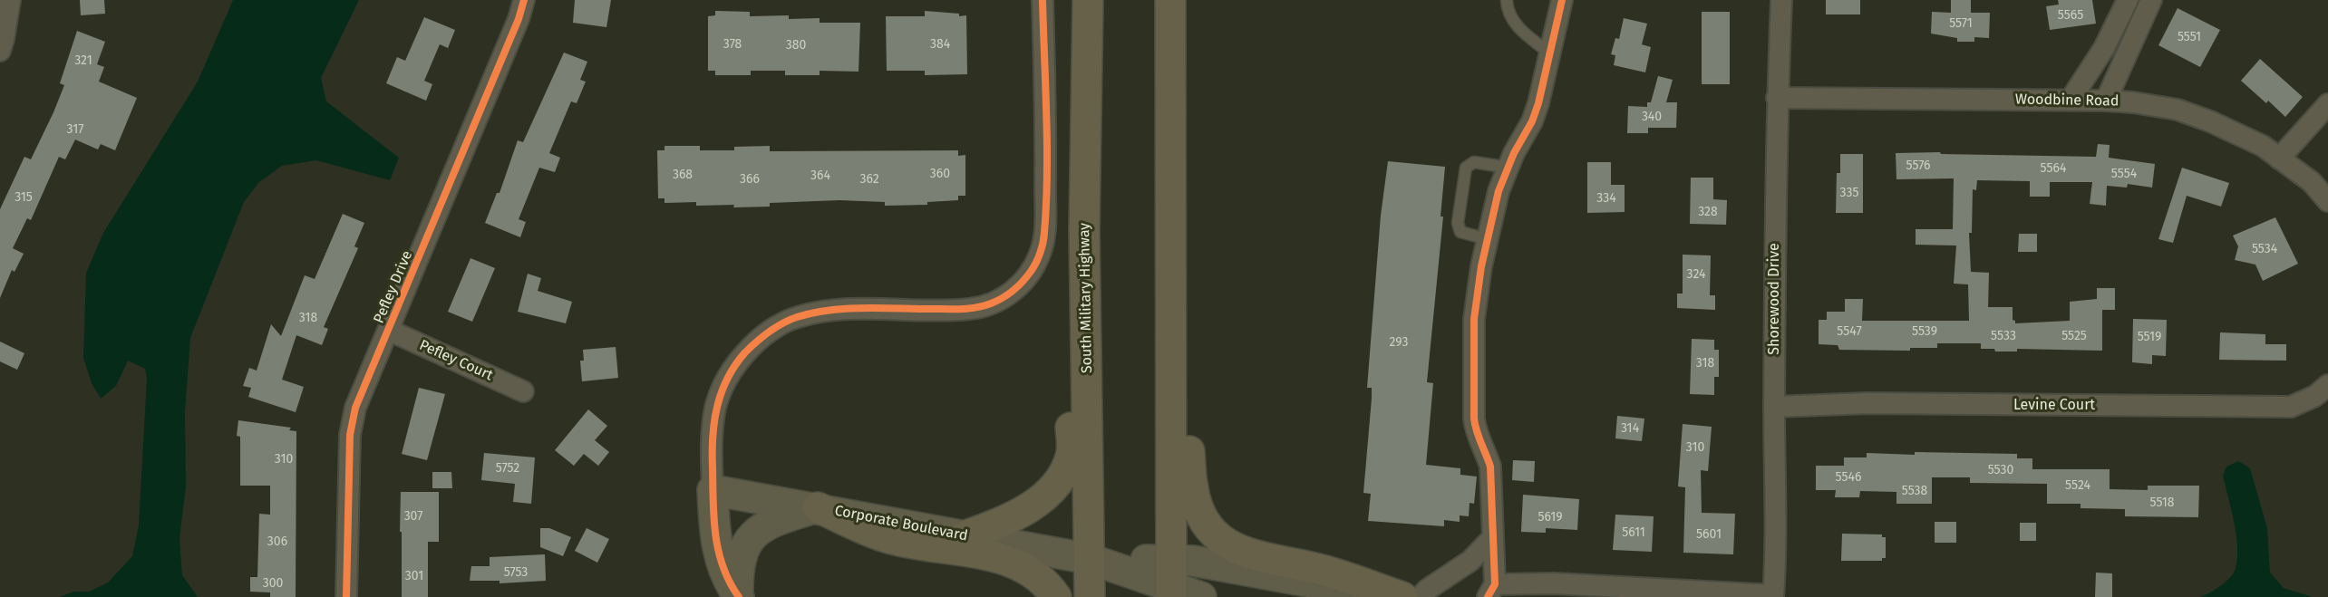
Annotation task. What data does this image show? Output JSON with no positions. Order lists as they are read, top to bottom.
{
  "streets": {
    "main road": ["South Military Highway"],
    "street": [
      "Woodbine Road",
      "Pefley Drive",
      "Shorewood Drive",
      "Pefley Court",
      "Levine Court",
      "Corporate Boulevard"
    ]
  },
  "crossings": [
    ["Woodbine Road", "Shorewood Drive"],
    ["Pefley Drive", "Pefley Court"],
    ["South Military Highway", "Corporate Boulevard"],
    ["Shorewood Drive", "Levine Court"]
  ],
  "house_numbers": [
    "5565",
    "5571",
    "5551",
    "378",
    "384",
    "380",
    "321",
    "340",
    "317",
    "5576",
    "5564",
    "360",
    "5554",
    "368",
    "364",
    "366",
    "362",
    "335",
    "315",
    "334",
    "328",
    "5534",
    "324",
    "318",
    "5547",
    "5539",
    "5533",
    "5525",
    "5519",
    "293",
    "318",
    "314",
    "310",
    "310",
    "5752",
    "5530",
    "5546",
    "5524",
    "5538",
    "5518",
    "307",
    "5619",
    "5611",
    "5601",
    "306",
    "5753",
    "301",
    "300"
  ]
}
